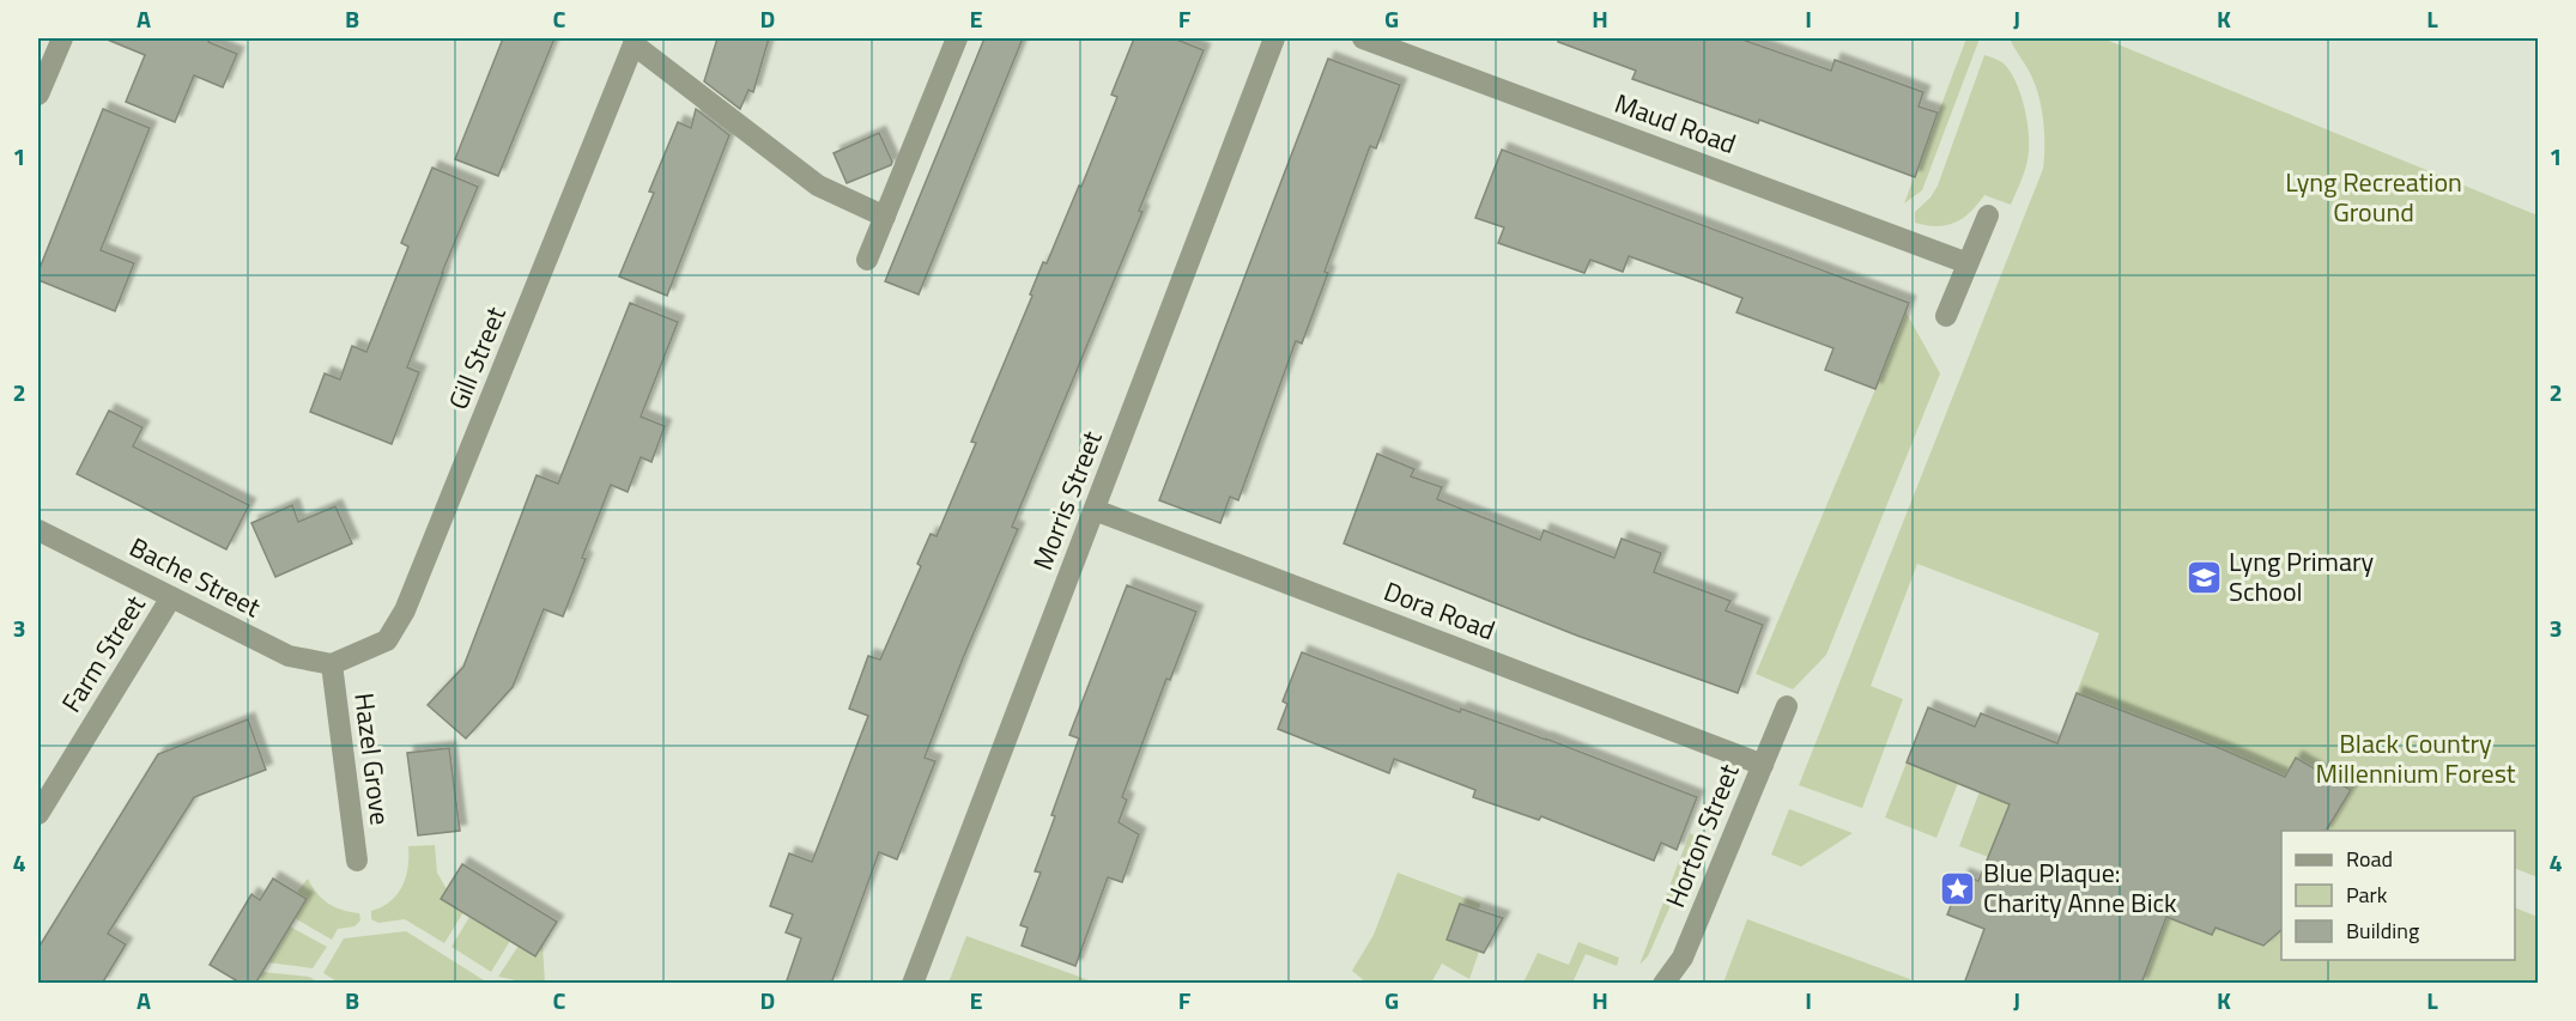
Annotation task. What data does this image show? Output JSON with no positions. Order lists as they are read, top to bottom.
{
  "streets": {
    "street": [
      "Maud Road",
      "Gill Street",
      "Morris Street",
      "Bache Street",
      "Dora Road",
      "Farm Street",
      "Hazel Grove",
      "Horton Street"
    ]
  },
  "crossings": [
    ["Gill Street", "Bache Street"],
    ["Gill Street", "Hazel Grove"],
    ["Morris Street", "Dora Road"],
    ["Bache Street", "Farm Street"],
    ["Bache Street", "Hazel Grove"],
    ["Dora Road", "Horton Street"]
  ],
  "parks": ["Lyng Recreation Ground", "Black Country Millennium Forest"],
  "places": {
    "school or university": ["Lyng Primary School"],
    "place": ["Blue Plaque: Charity Anne Bick"]
  },
  "legend": ["Road", "Park", "Building"],
  "grid": {
    "columns": [
      "A",
      "B",
      "C",
      "D",
      "E",
      "F",
      "G",
      "H",
      "I",
      "J",
      "K",
      "L"
    ],
    "rows": [
      "1",
      "2",
      "3",
      "4"
    ]
  }
}
